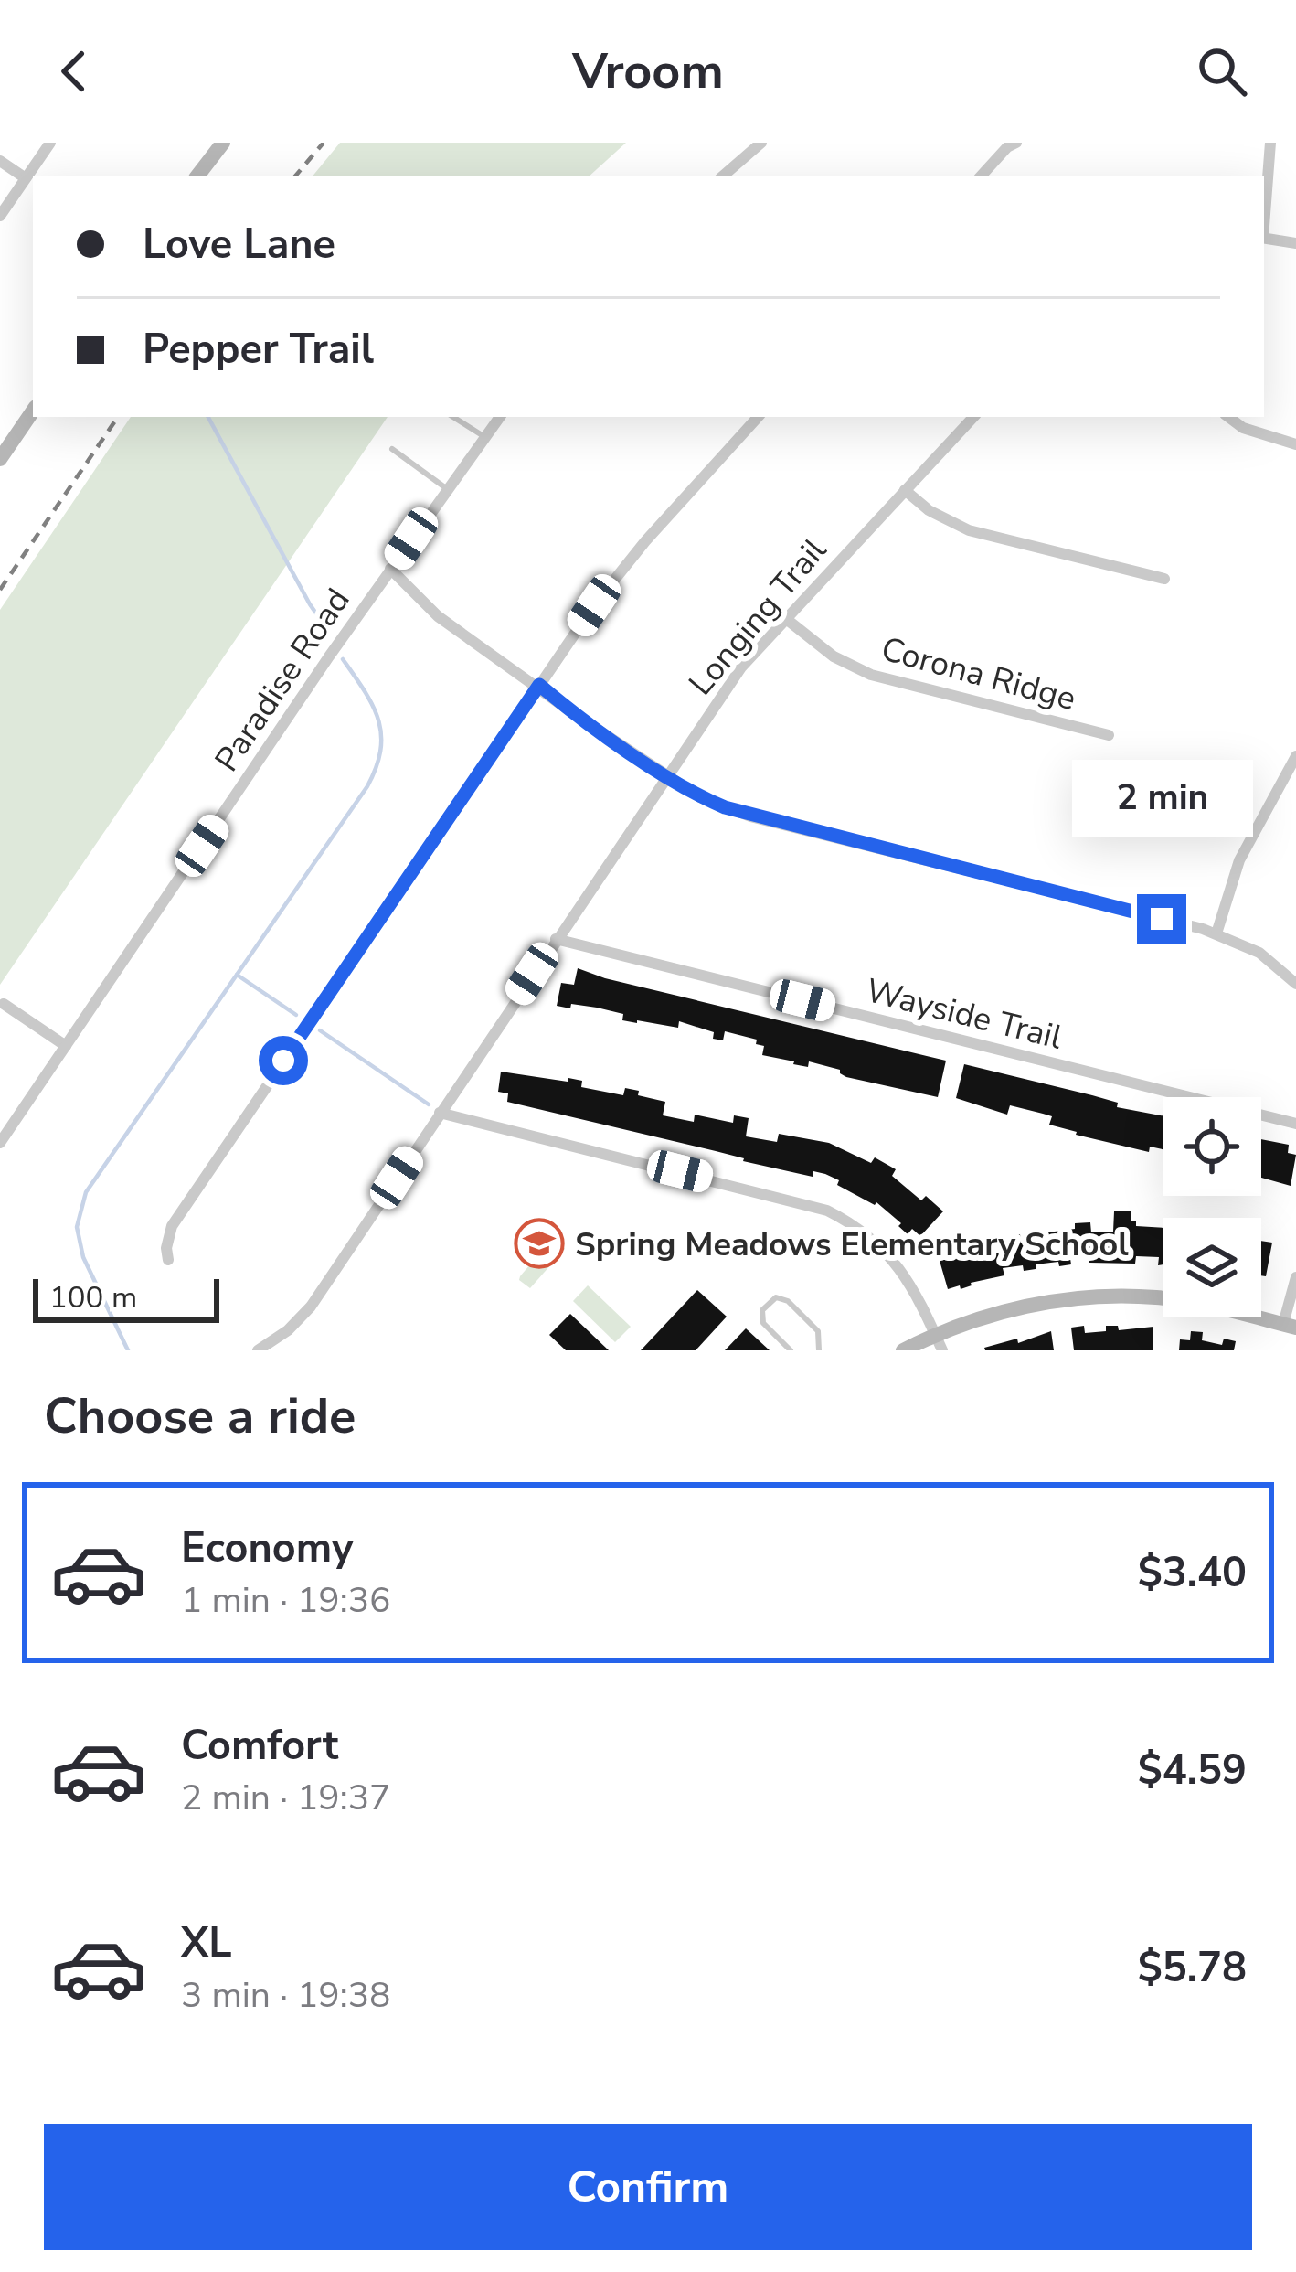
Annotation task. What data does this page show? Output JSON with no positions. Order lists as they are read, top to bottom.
{
  "streets": {
    "street": [
      "Longing Trail",
      "Corona Ridge",
      "Paradise Road",
      "Wayside Trail"
    ]
  },
  "crossings": [
    ["Longing Trail", "Corona Ridge"],
    ["Longing Trail", "Wayside Trail"]
  ],
  "places": {
    "school or university": ["Spring Meadows Elementary School"]
  },
  "scale_bar": "100 m",
  "page": {
    "header": "Vroom",
    "banner": ["Love Lane", "Pepper Trail"],
    "bubble": "2 min",
    "scale": "100 m",
    "heading": "Choose a ride",
    "list": [
      {
        "name": "Economy",
        "note": "1 min · 19:36",
        "value": "$3.40"
      },
      {
        "name": "Comfort",
        "note": "2 min · 19:37",
        "value": "$4.59"
      },
      {
        "name": "XL",
        "note": "3 min · 19:38",
        "value": "$5.78"
      }
    ],
    "buttons": "Confirm"
  }
}
